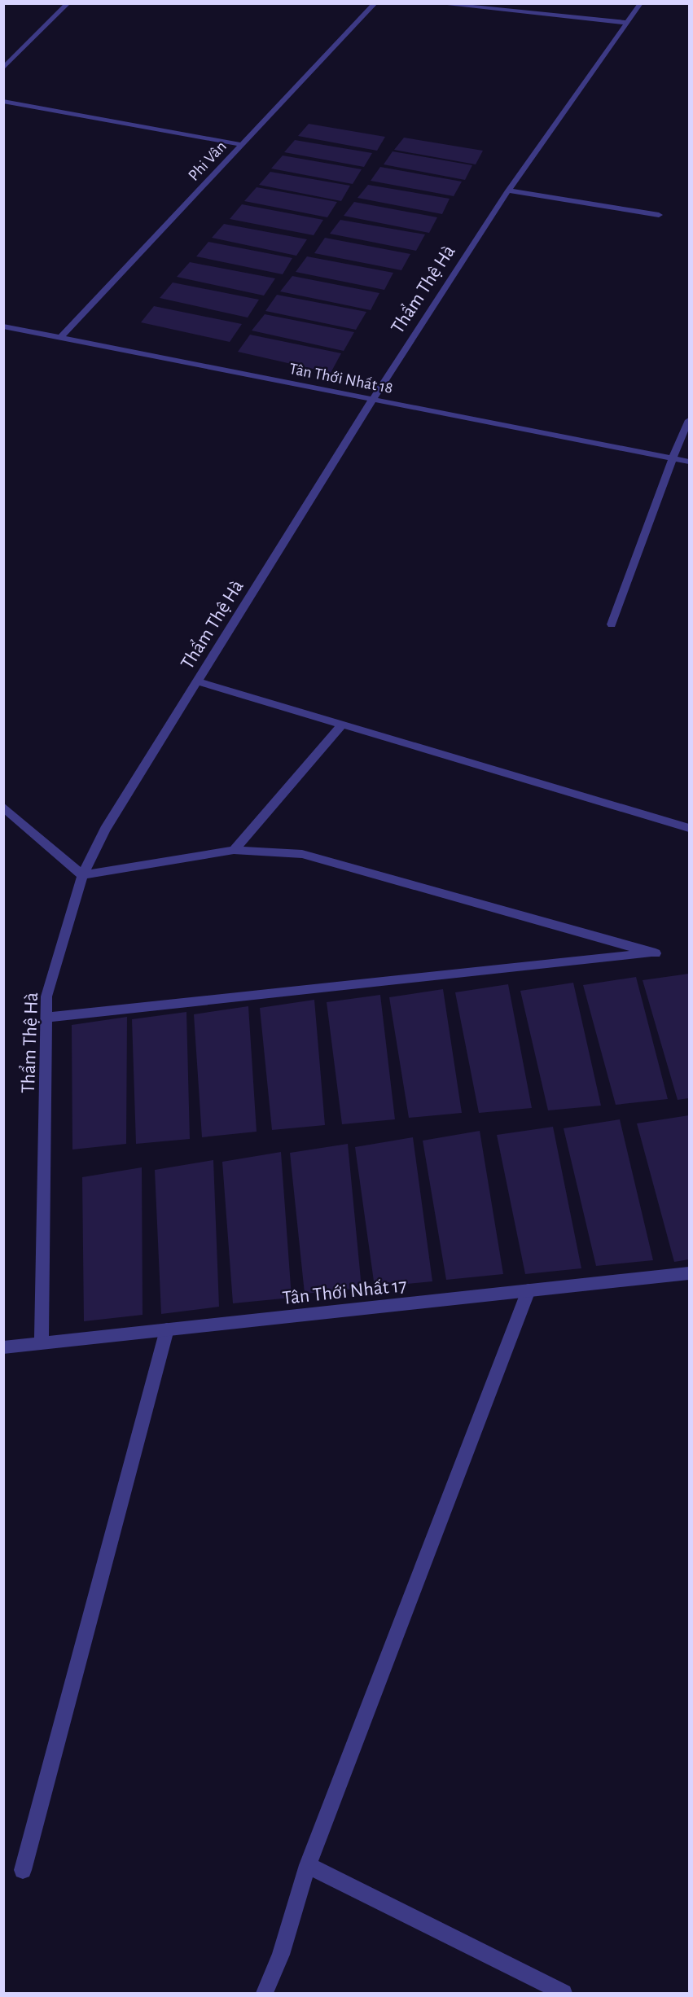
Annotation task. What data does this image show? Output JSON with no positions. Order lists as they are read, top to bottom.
{
  "streets": {
    "street": [
      "Phi Vân",
      "Thẩm Thệ Hà",
      "Tân Thới Nhất 18",
      "Tân Thới Nhất 17"
    ]
  },
  "crossings": [
    ["Phi Vân", "Tân Thới Nhất 18"],
    ["Thẩm Thệ Hà", "Tân Thới Nhất 18"],
    ["Thẩm Thệ Hà", "Tân Thới Nhất 17"]
  ]
}
